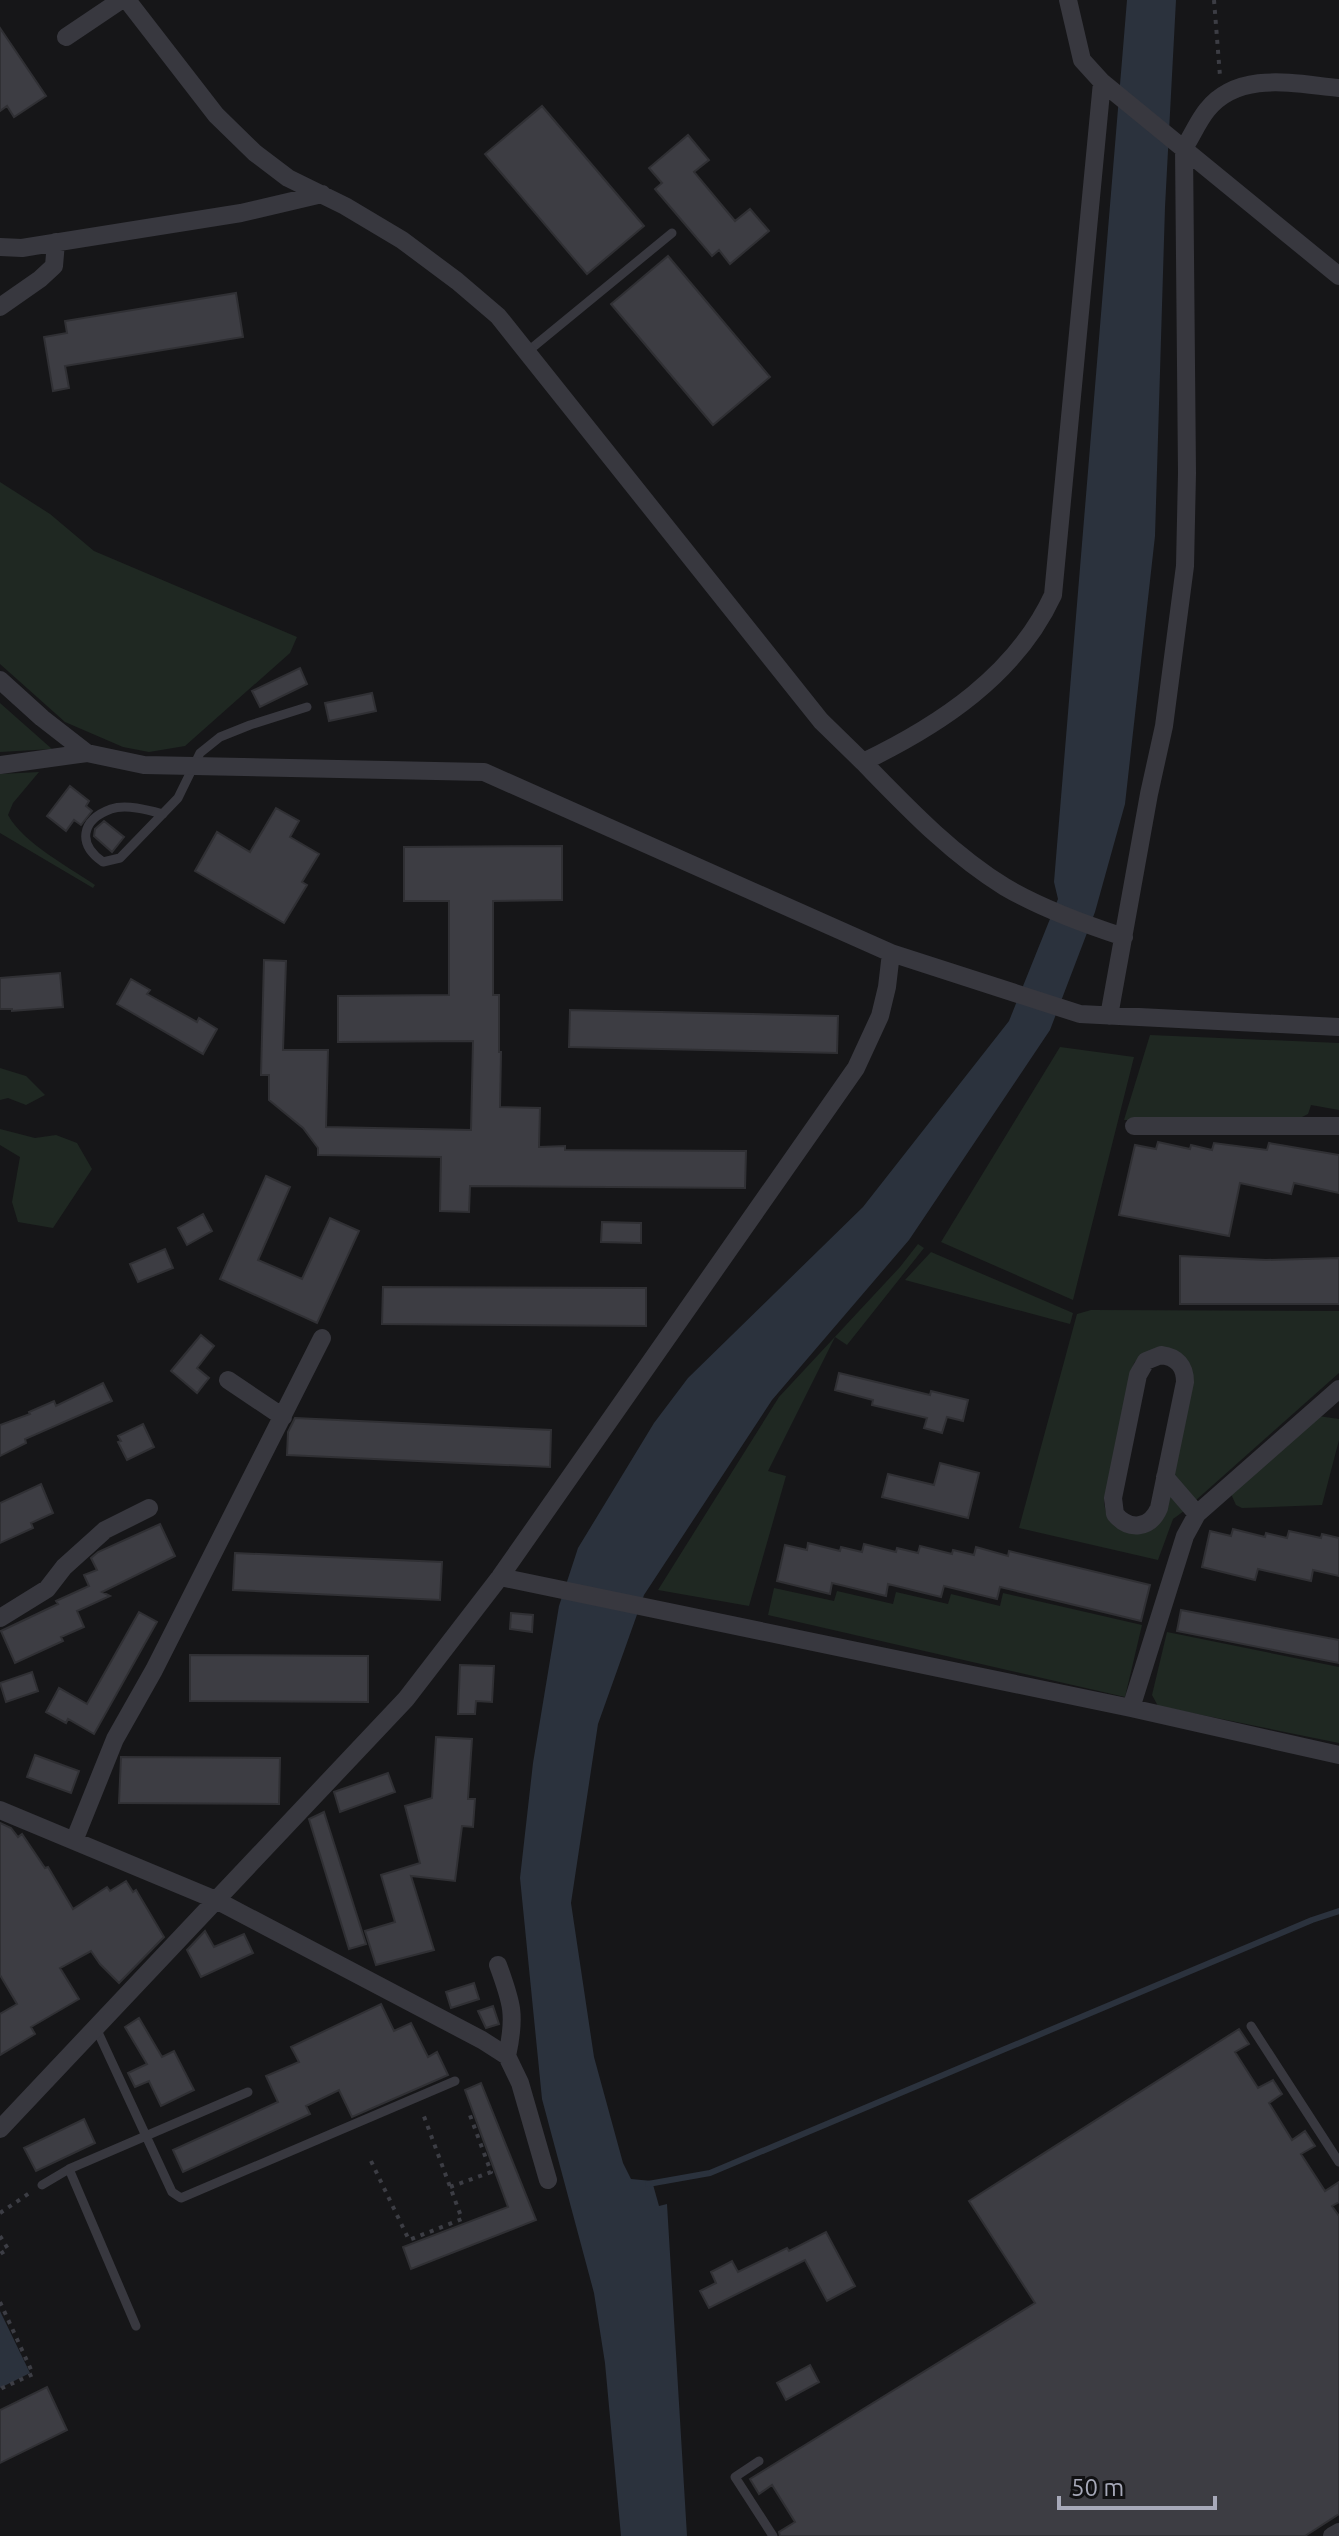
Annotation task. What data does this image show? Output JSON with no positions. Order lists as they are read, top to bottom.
{
  "scale_bar": "50 m"
}
